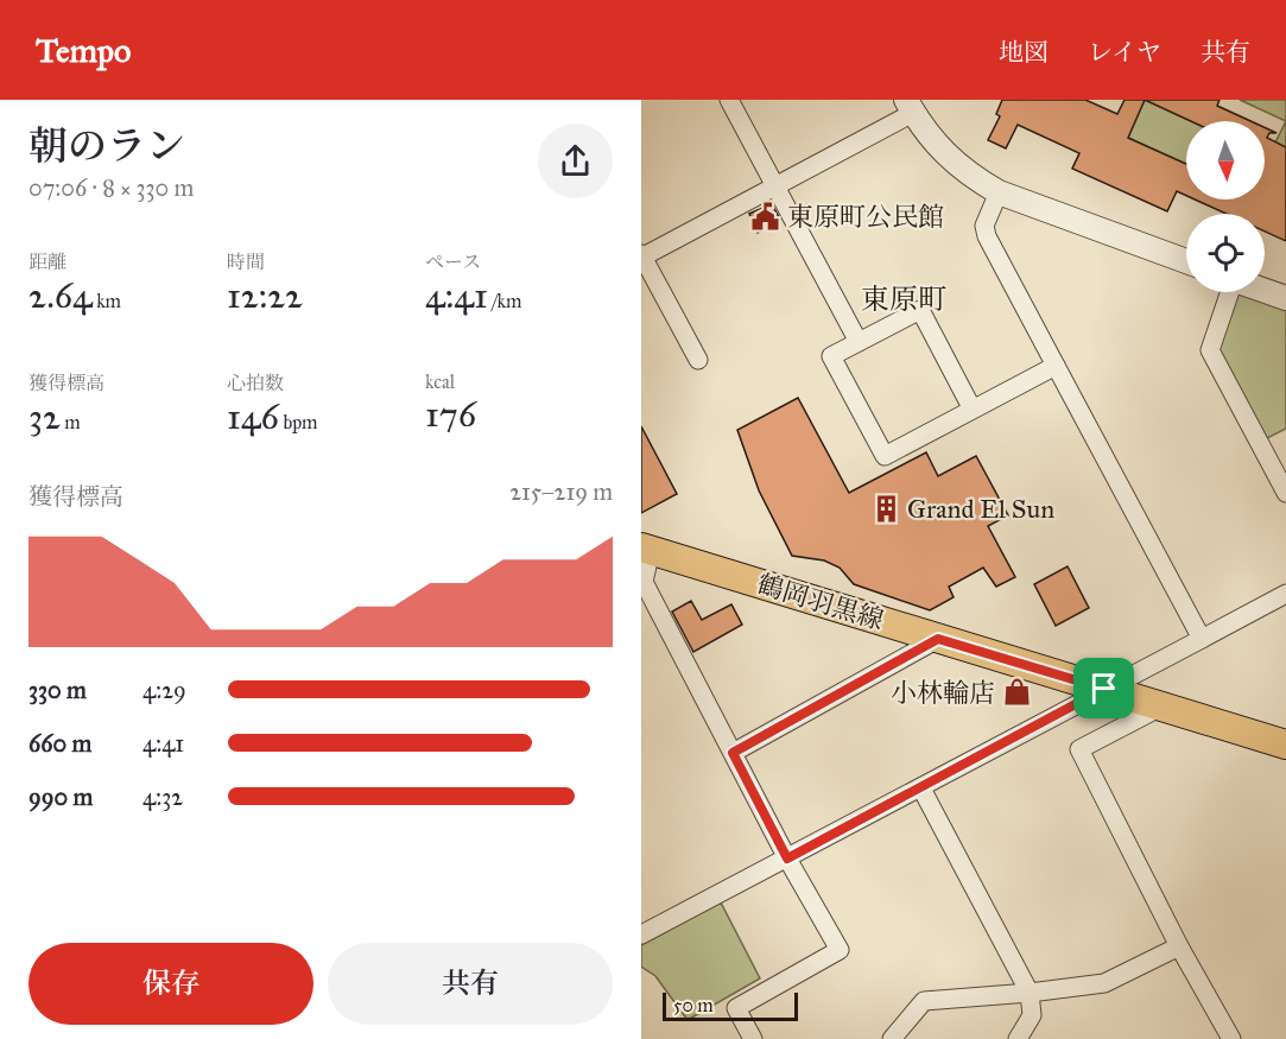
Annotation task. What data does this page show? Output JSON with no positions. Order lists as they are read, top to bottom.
{
  "streets": {
    "main road": ["鶴岡羽黒線"]
  },
  "districts": ["東原町"],
  "places": {
    "public building": ["東原町公民館"],
    "building": ["Grand El Sun"],
    "shop": ["小林輪店"]
  },
  "scale_bar": "50 m",
  "north": "bottom",
  "page": {
    "header": "Tempo",
    "nav": ["地図", "レイヤ", "共有"],
    "heading": ["朝のラン", "07:06 · 8 × 330 m"],
    "stats": [
      ["距離", "2.64 km"],
      ["時間", "12:22"],
      ["ペース", "4:41 /km"],
      ["獲得標高", "32 m"],
      ["心拍数", "146 bpm"],
      ["kcal", "176"]
    ],
    "chart": ["獲得標高", "215–219 m"],
    "list": [
      {
        "name": "330 m",
        "note": "4:29"
      },
      {
        "name": "660 m",
        "note": "4:41"
      },
      {
        "name": "990 m",
        "note": "4:32"
      }
    ],
    "buttons": ["保存", "共有"],
    "scale": "50 m"
  }
}
